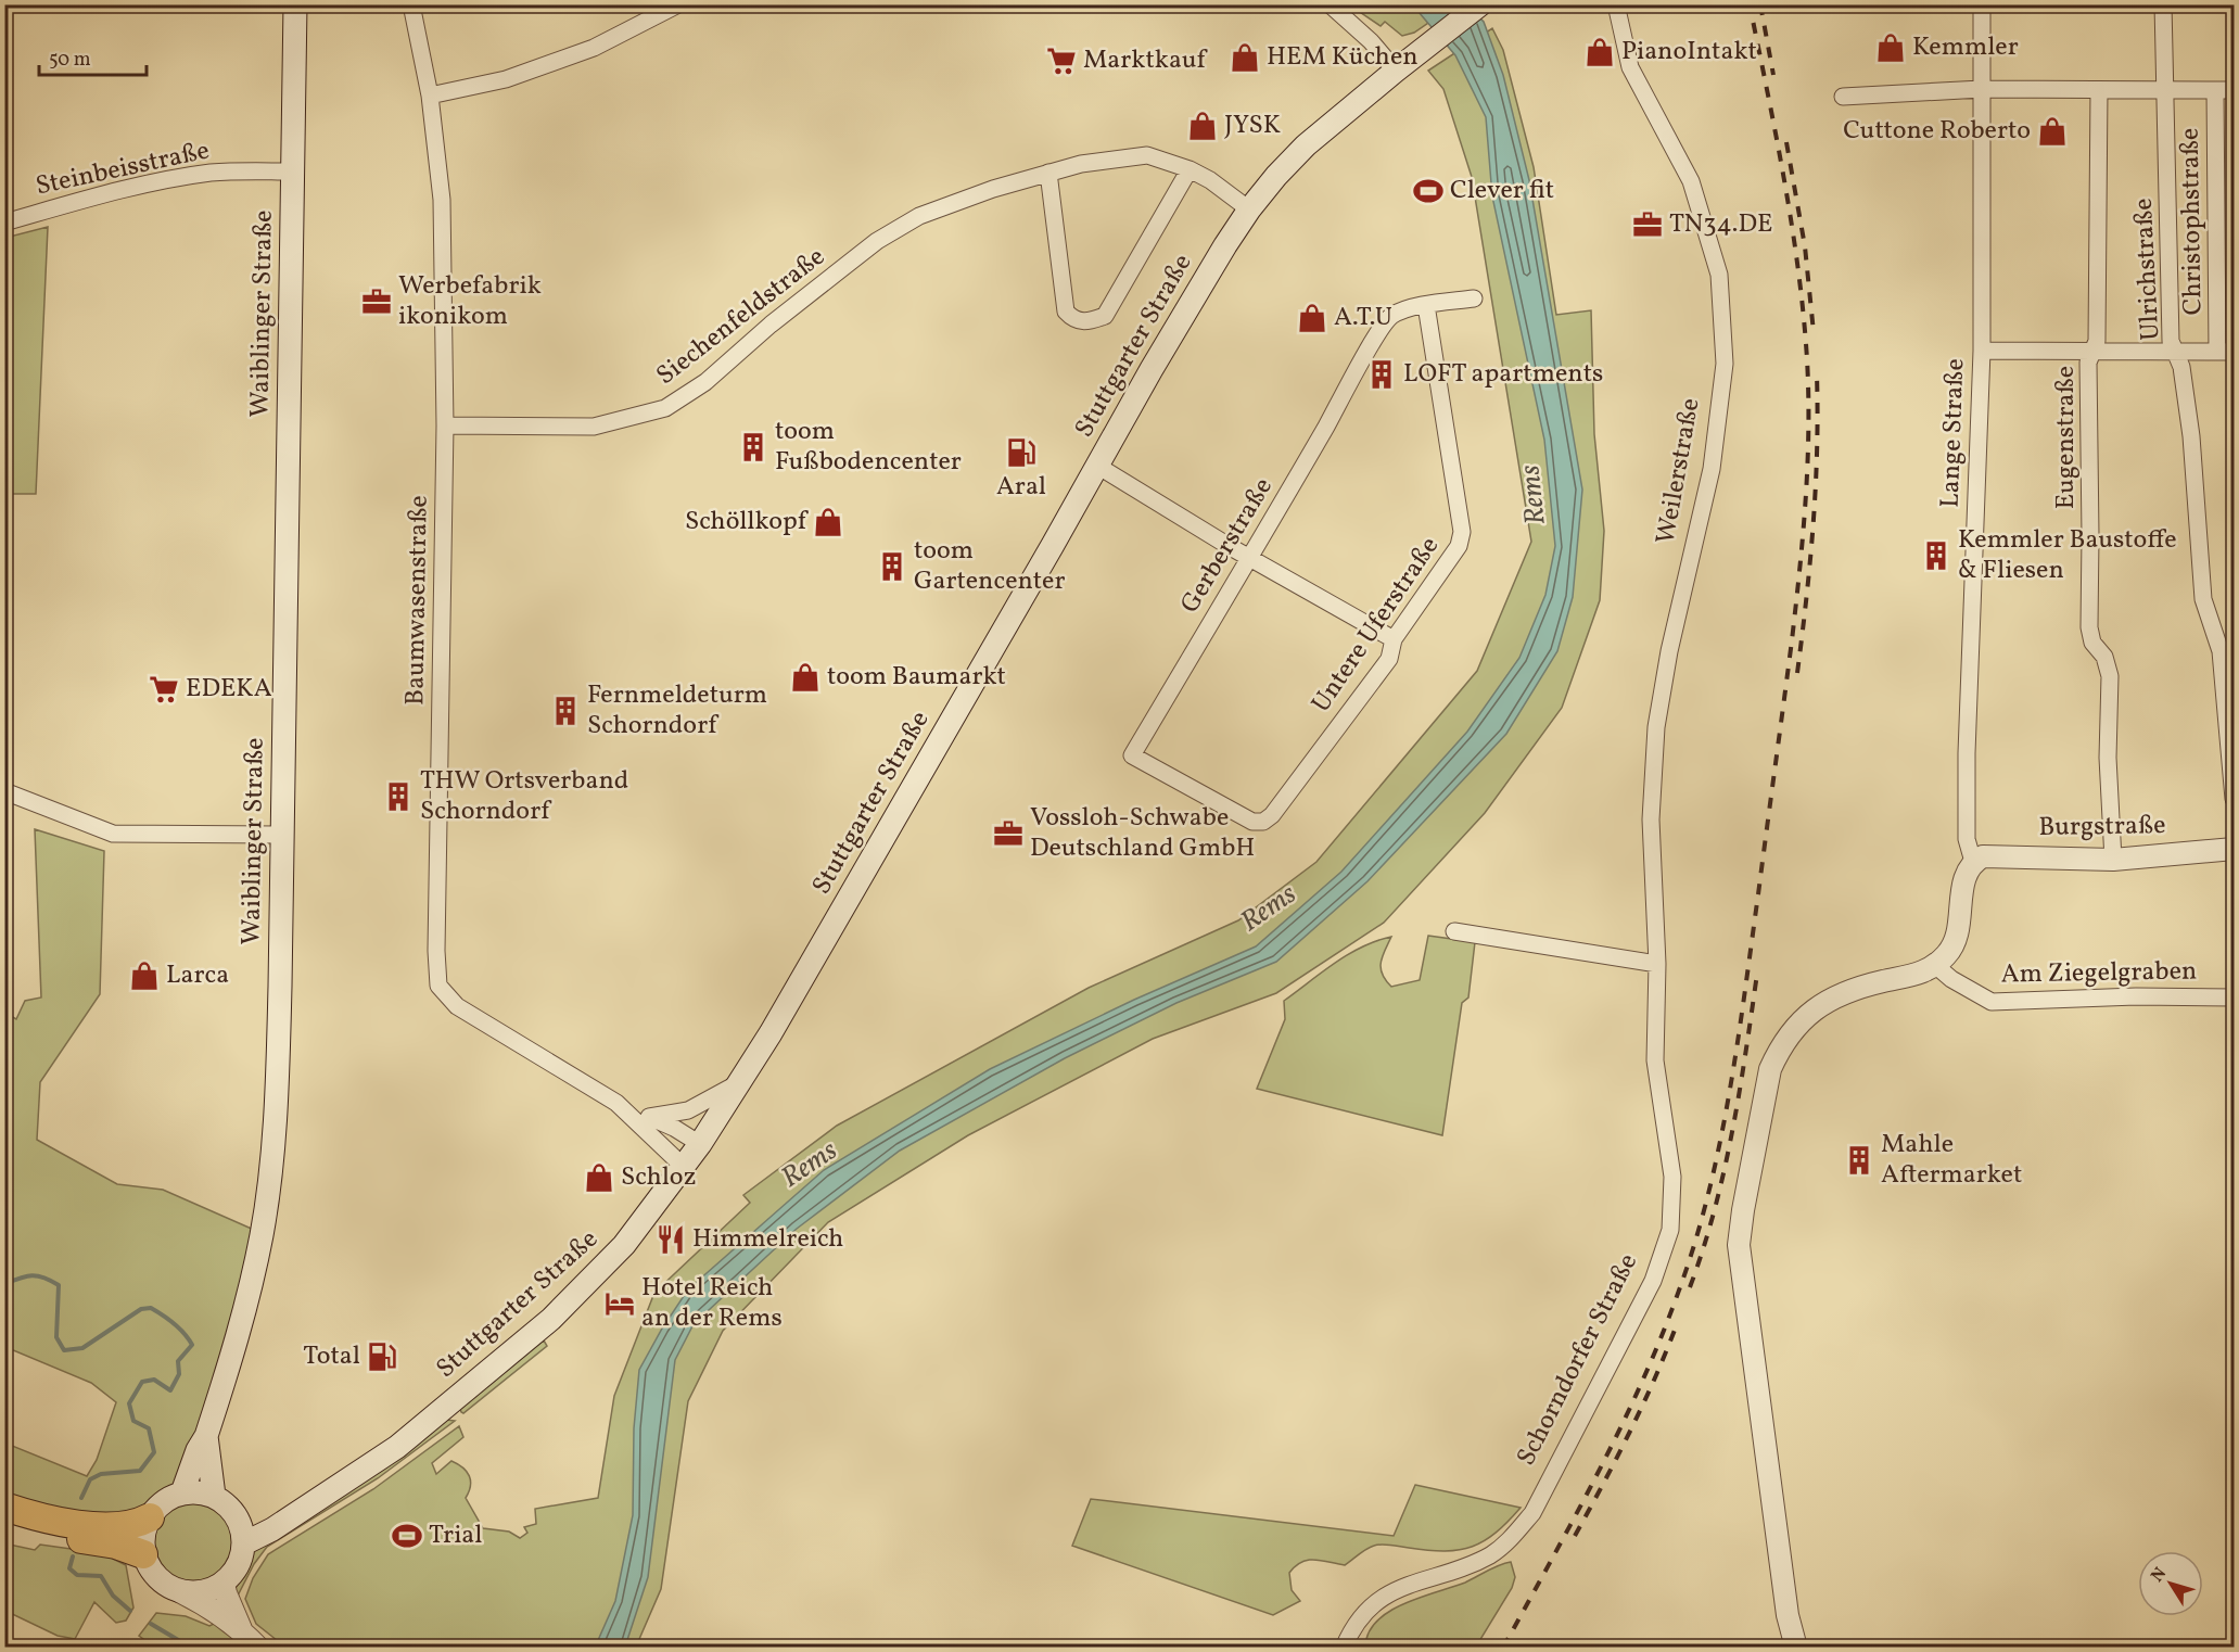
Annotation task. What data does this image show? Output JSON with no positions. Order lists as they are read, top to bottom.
{
  "streets": {
    "main road": ["Waiblinger Straße", "Stuttgarter Straße"],
    "street": [
      "Steinbeisstraße",
      "Christophstraße",
      "Ulrichstraße",
      "Siechenfeldstraße",
      "Lange Straße",
      "Eugenstraße",
      "Weilerstraße",
      "Gerberstraße",
      "Baumwasenstraße",
      "Untere Uferstraße",
      "Burgstraße",
      "Am Ziegelgraben",
      "Schorndorfer Straße"
    ]
  },
  "crossings": [
    ["Steinbeisstraße", "Waiblinger Straße"],
    ["Waiblinger Straße", "Stuttgarter Straße"],
    ["Siechenfeldstraße", "Stuttgarter Straße"],
    ["Siechenfeldstraße", "Baumwasenstraße"],
    ["Stuttgarter Straße", "Baumwasenstraße"],
    ["Lange Straße", "Burgstraße"],
    ["Eugenstraße", "Burgstraße"],
    ["Weilerstraße", "Schorndorfer Straße"],
    ["Gerberstraße", "Untere Uferstraße"]
  ],
  "water": ["Rems"],
  "places": {
    "shop": [
      "Kemmler",
      "PianoIntakt",
      "HEM Küchen",
      "JYSK",
      "Cuttone Roberto",
      "A.T.U",
      "Schöllkopf",
      "toom Baumarkt",
      "Larca",
      "Schloz"
    ],
    "supermarket": ["Marktkauf", "EDEKA"],
    "sports": ["Clever fit", "Trial"],
    "office": ["TN34.DE", "Werbefabrik ikonikom", "Vossloh-Schwabe Deutschland GmbH"],
    "building": [
      "LOFT apartments",
      "toom Fußbodencenter",
      "Kemmler Baustoffe & Fliesen",
      "toom Gartencenter",
      "Fernmeldeturm Schorndorf",
      "THW Ortsverband Schorndorf",
      "Mahle Aftermarket"
    ],
    "fuel station": ["Aral", "Total"],
    "restaurant": ["Himmelreich"],
    "hotel": ["Hotel Reich an der Rems"]
  },
  "scale_bar": "50 m",
  "north": "top left"
}
